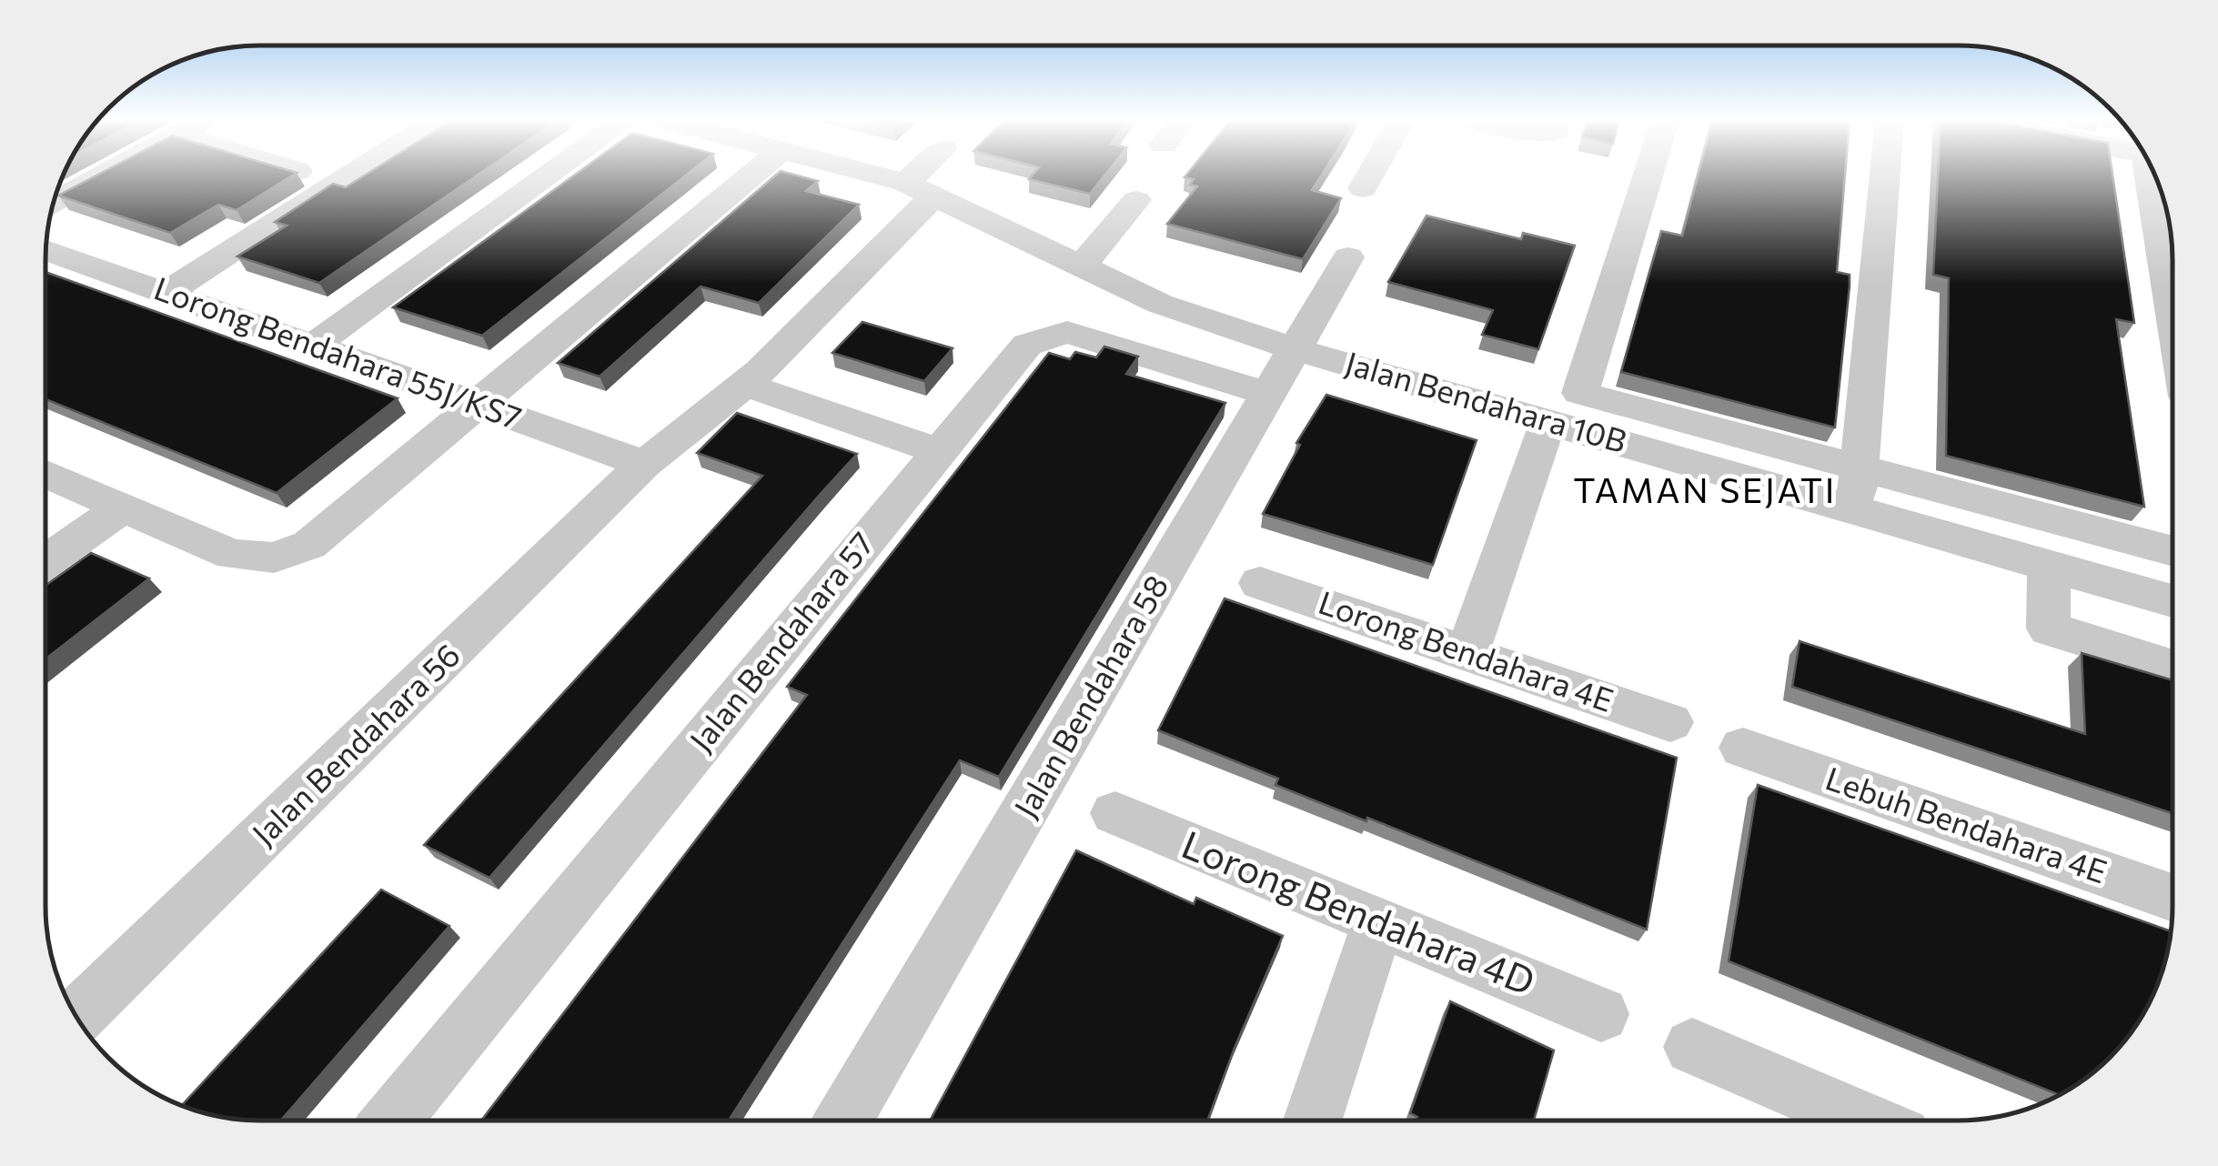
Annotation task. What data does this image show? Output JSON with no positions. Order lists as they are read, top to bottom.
{
  "streets": {
    "street": [
      "Lorong Bendahara 55J/KS7",
      "Jalan Bendahara 10B",
      "Jalan Bendahara 57",
      "Lorong Bendahara 4E",
      "Jalan Bendahara 58",
      "Jalan Bendahara 56",
      "Lebuh Bendahara 4E",
      "Lorong Bendahara 4D"
    ]
  },
  "crossings": [
    ["Lorong Bendahara 55J/KS7", "Jalan Bendahara 56"],
    ["Jalan Bendahara 10B", "Jalan Bendahara 58"],
    ["Jalan Bendahara 10B", "Jalan Bendahara 56"],
    ["Jalan Bendahara 57", "Jalan Bendahara 58"]
  ],
  "districts": ["TAMAN SEJATI"]
}
